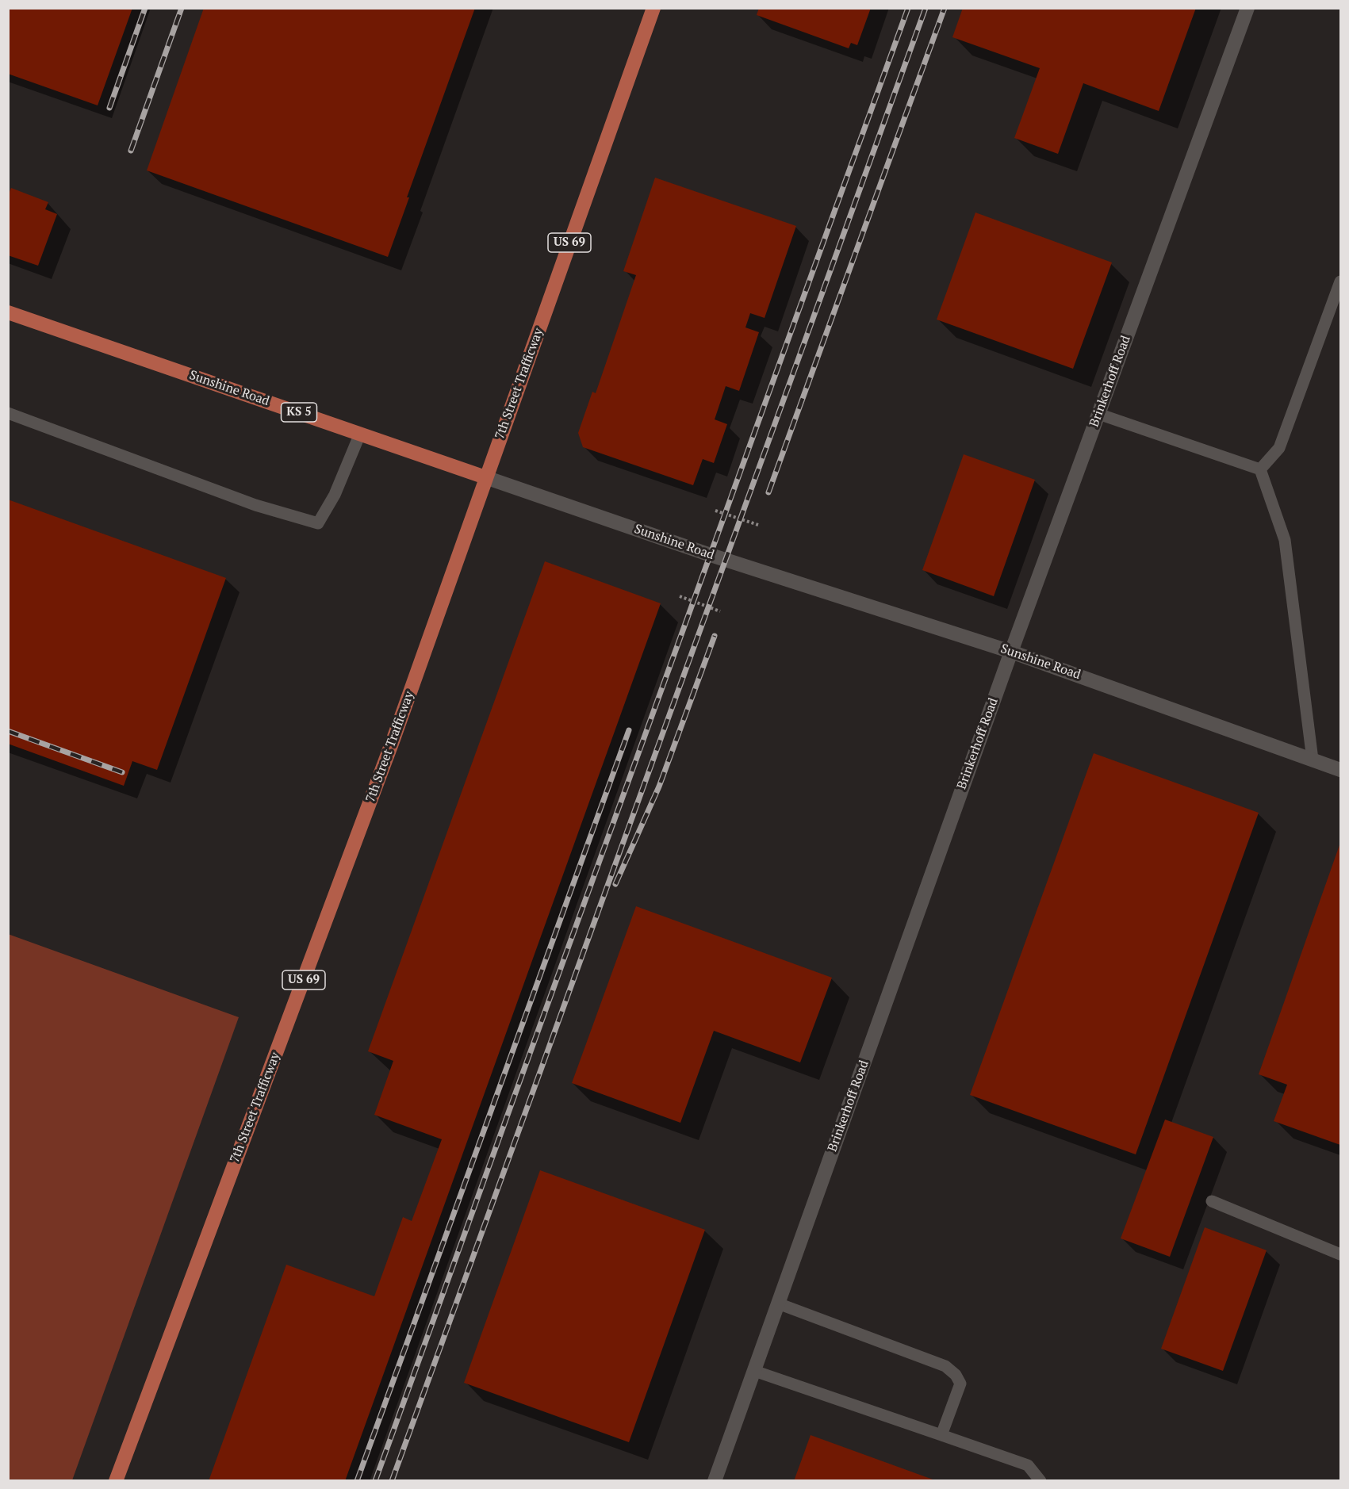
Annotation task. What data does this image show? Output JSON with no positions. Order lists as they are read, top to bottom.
{
  "streets": {
    "main road": [
      "US 69",
      "7th Street Trafficway",
      "Sunshine Road",
      "KS 5"
    ],
    "street": ["Brinkerhoff Road"]
  },
  "crossings": [
    ["Brinkerhoff Road", "Sunshine Road"],
    ["7th Street Trafficway", "Sunshine Road"]
  ]
}
